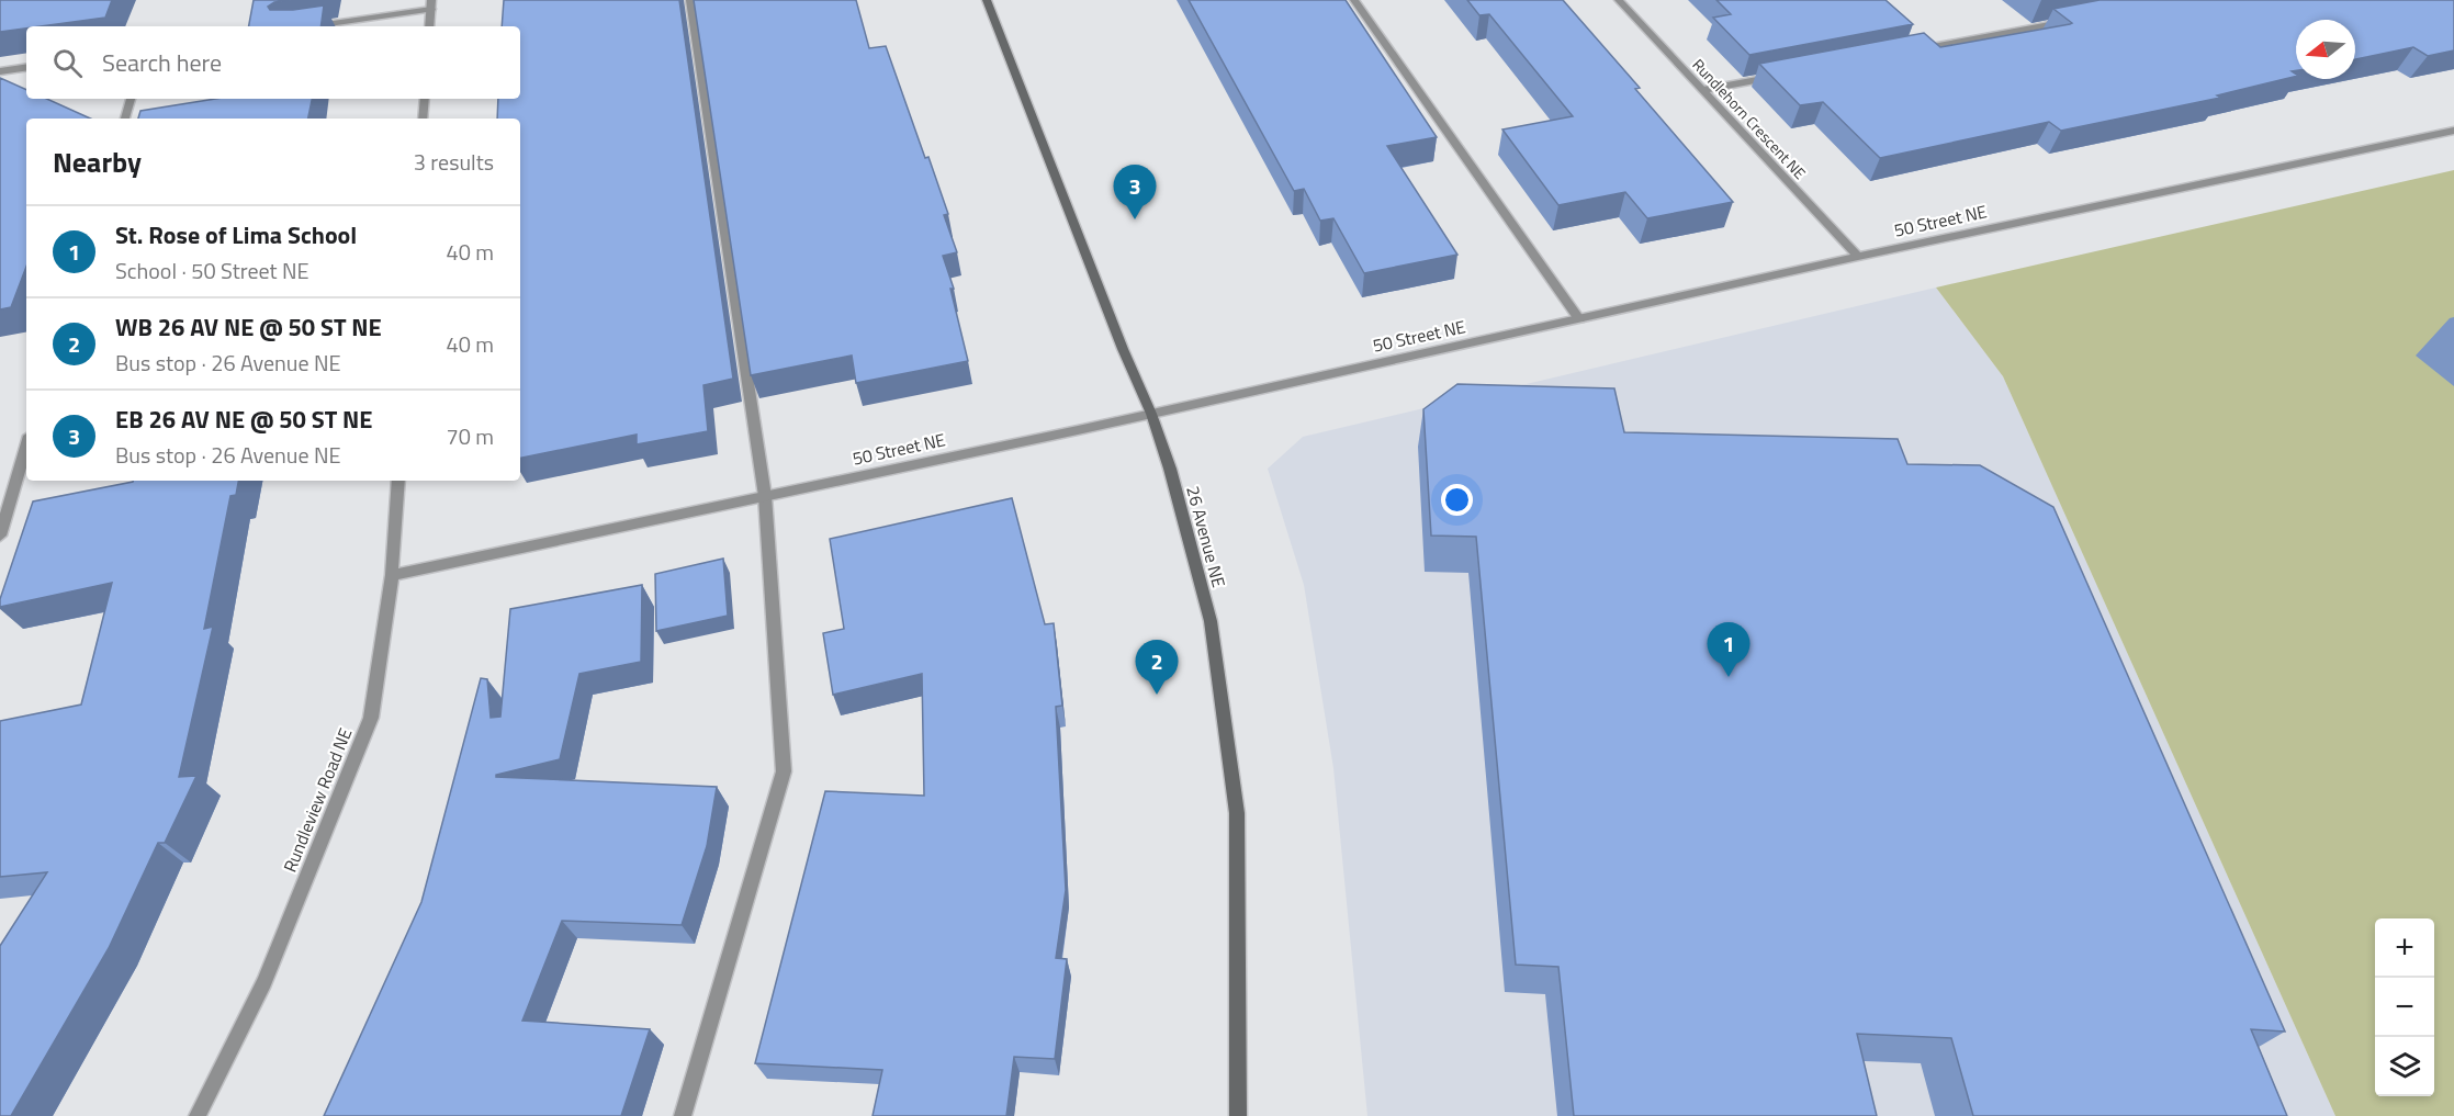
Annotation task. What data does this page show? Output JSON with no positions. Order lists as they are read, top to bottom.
{
  "streets": {
    "street": [
      "Rundlehorn Crescent NE",
      "50 Street NE",
      "26 Avenue NE",
      "Rundleview Road NE"
    ]
  },
  "crossings": [
    ["Rundlehorn Crescent NE", "50 Street NE"],
    ["50 Street NE", "26 Avenue NE"],
    ["50 Street NE", "Rundleview Road NE"]
  ],
  "north": "left",
  "page": {
    "search": "Search here",
    "heading": ["Nearby", "3 results"],
    "pins": ["3", "1", "2"],
    "list": [
      {
        "mark": "1",
        "name": "St. Rose of Lima School",
        "note": "School · 50 Street NE",
        "value": "40 m"
      },
      {
        "mark": "2",
        "name": "WB 26 AV NE @ 50 ST NE",
        "note": "Bus stop · 26 Avenue NE",
        "value": "40 m"
      },
      {
        "mark": "3",
        "name": "EB 26 AV NE @ 50 ST NE",
        "note": "Bus stop · 26 Avenue NE",
        "value": "70 m"
      }
    ],
    "map_buttons": ["+", "−"]
  }
}
